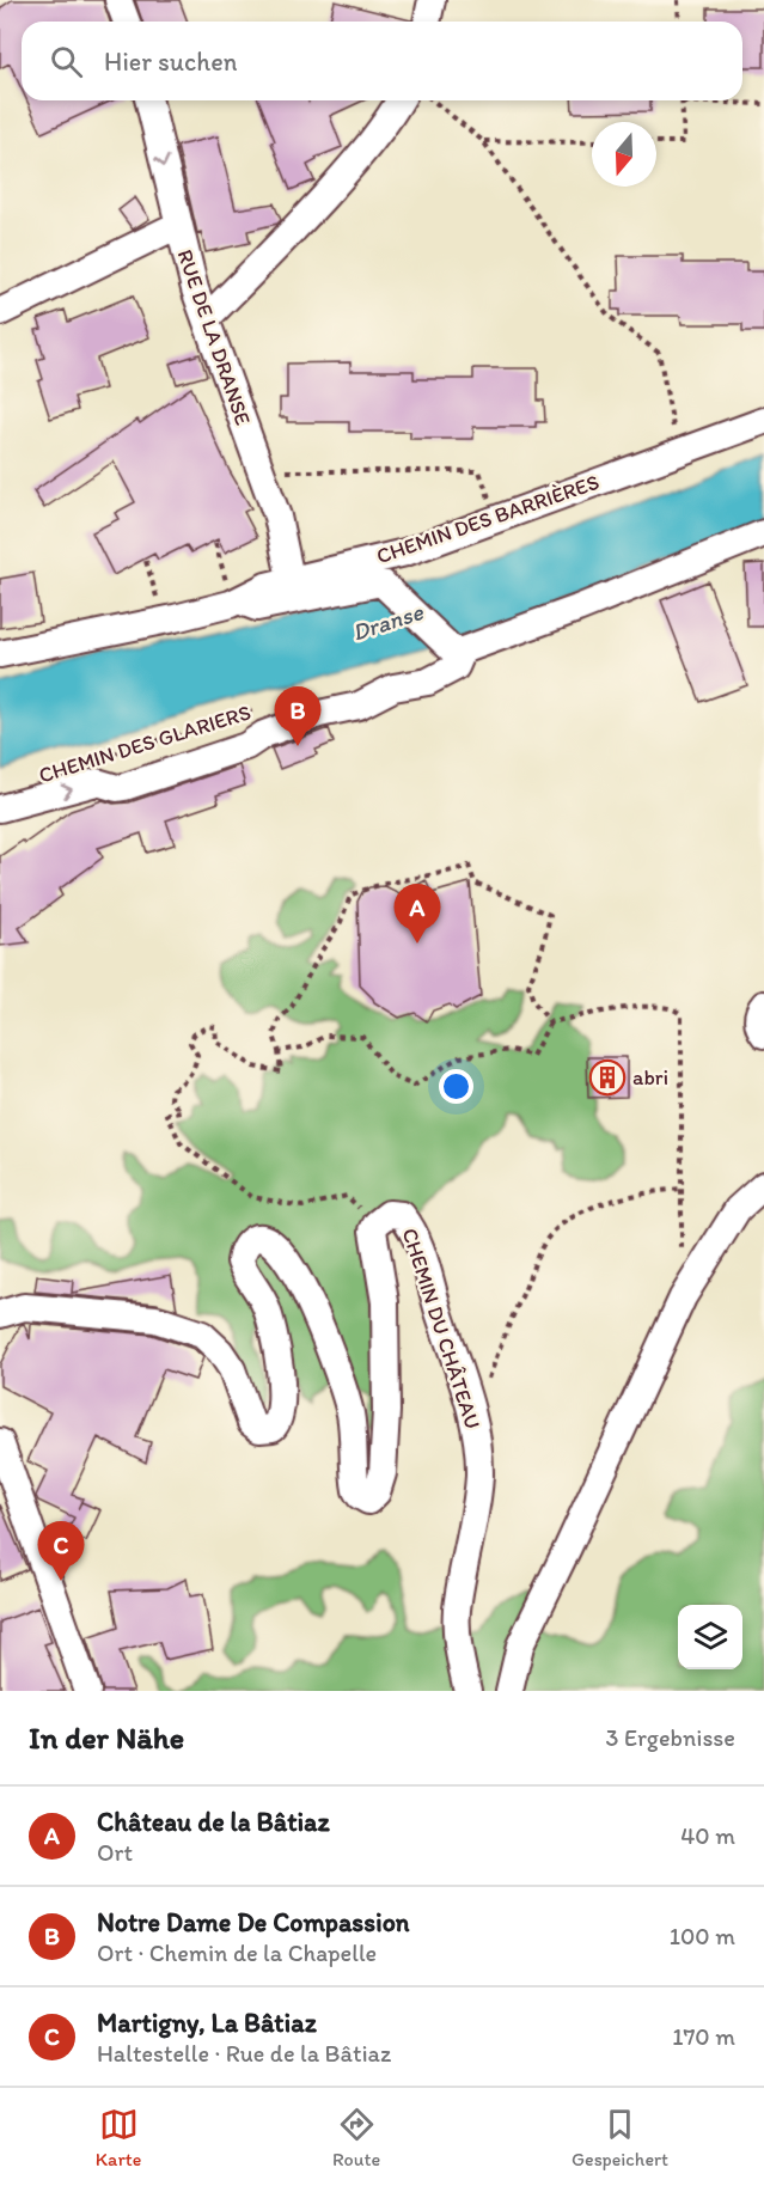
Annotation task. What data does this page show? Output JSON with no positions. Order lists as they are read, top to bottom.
{
  "streets": {
    "street": ["RUE DE LA DRANSE", "CHEMIN DES BARRIÈRES", "CHEMIN DU CHÂTEAU"],
    "path": ["CHEMIN DES GLARIERS"]
  },
  "crossings": [
    ["RUE DE LA DRANSE", "CHEMIN DES BARRIÈRES"]
  ],
  "water": ["Dranse"],
  "places": {
    "building": ["abri"]
  },
  "north": "bottom",
  "page": {
    "search": "Hier suchen",
    "pins": ["B", "A", "C"],
    "heading": ["In der Nähe", "3 Ergebnisse"],
    "list": [
      {
        "mark": "A",
        "name": "Château de la Bâtiaz",
        "note": "Ort",
        "value": "40 m"
      },
      {
        "mark": "B",
        "name": "Notre Dame De Compassion",
        "note": "Ort · Chemin de la Chapelle",
        "value": "100 m"
      },
      {
        "mark": "C",
        "name": "Martigny, La Bâtiaz",
        "note": "Haltestelle · Rue de la Bâtiaz",
        "value": "170 m"
      }
    ],
    "nav": ["Karte", "Route", "Gespeichert"]
  }
}
